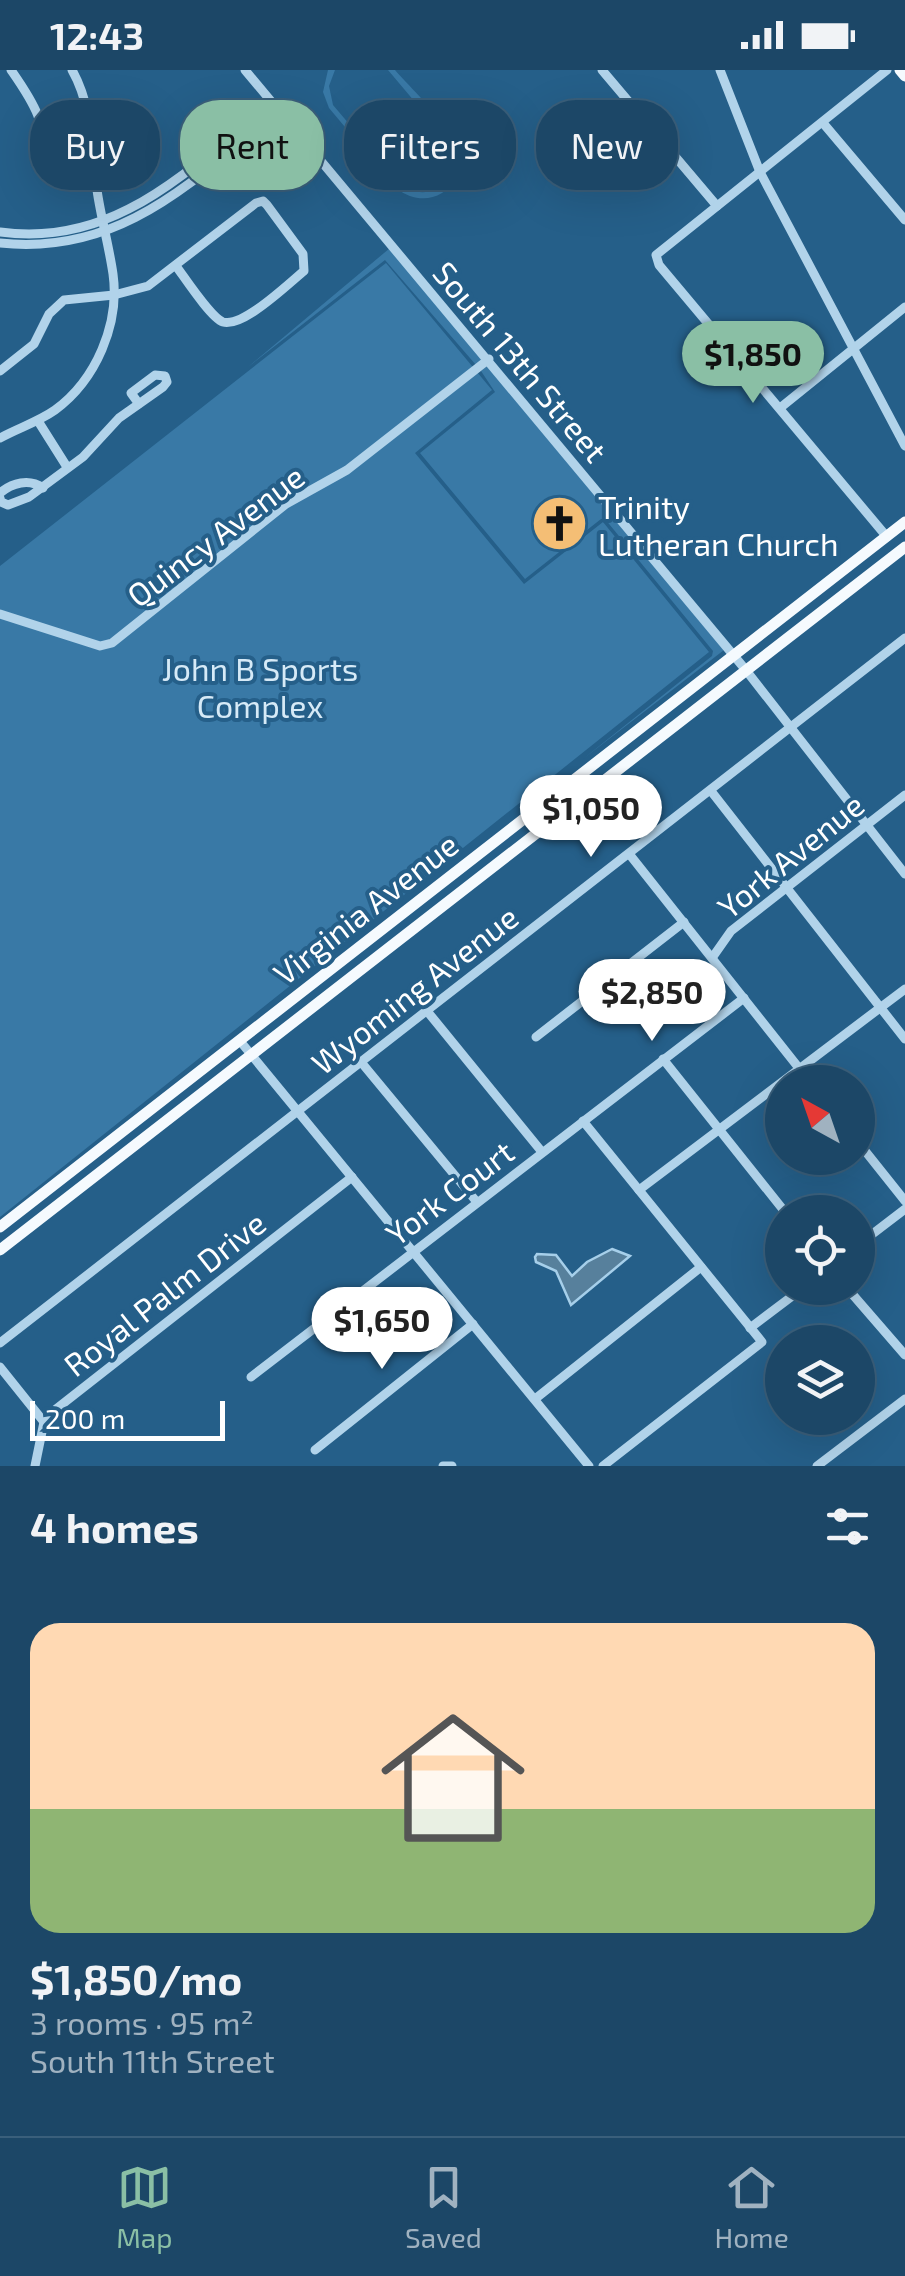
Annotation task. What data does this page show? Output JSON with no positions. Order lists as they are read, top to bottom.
{
  "streets": {
    "main road": ["Virginia Avenue"],
    "street": [
      "South 13th Street",
      "Quincy Avenue",
      "York Avenue",
      "Wyoming Avenue",
      "York Court",
      "Royal Palm Drive"
    ]
  },
  "crossings": [
    ["South 13th Street", "Quincy Avenue"],
    ["South 13th Street", "York Avenue"],
    ["South 13th Street", "Virginia Avenue"],
    ["South 13th Street", "Wyoming Avenue"]
  ],
  "parks": ["John B Sports Complex"],
  "places": {
    "church": ["Trinity Lutheran Church"]
  },
  "scale_bar": "200 m",
  "north": "top left",
  "page": {
    "status": "12:43",
    "chip": [
      "Buy",
      "Rent",
      "Filters",
      "New"
    ],
    "price": [
      "$1,850",
      "$1,050",
      "$2,850",
      "$1,650"
    ],
    "scale": "200 m",
    "heading": "4 homes",
    "list": [
      {
        "name": "$1,850/mo",
        "note": "3 rooms · 95 m² · South 11th Street"
      }
    ],
    "tabs": ["Map", "Saved", "Home"]
  }
}
